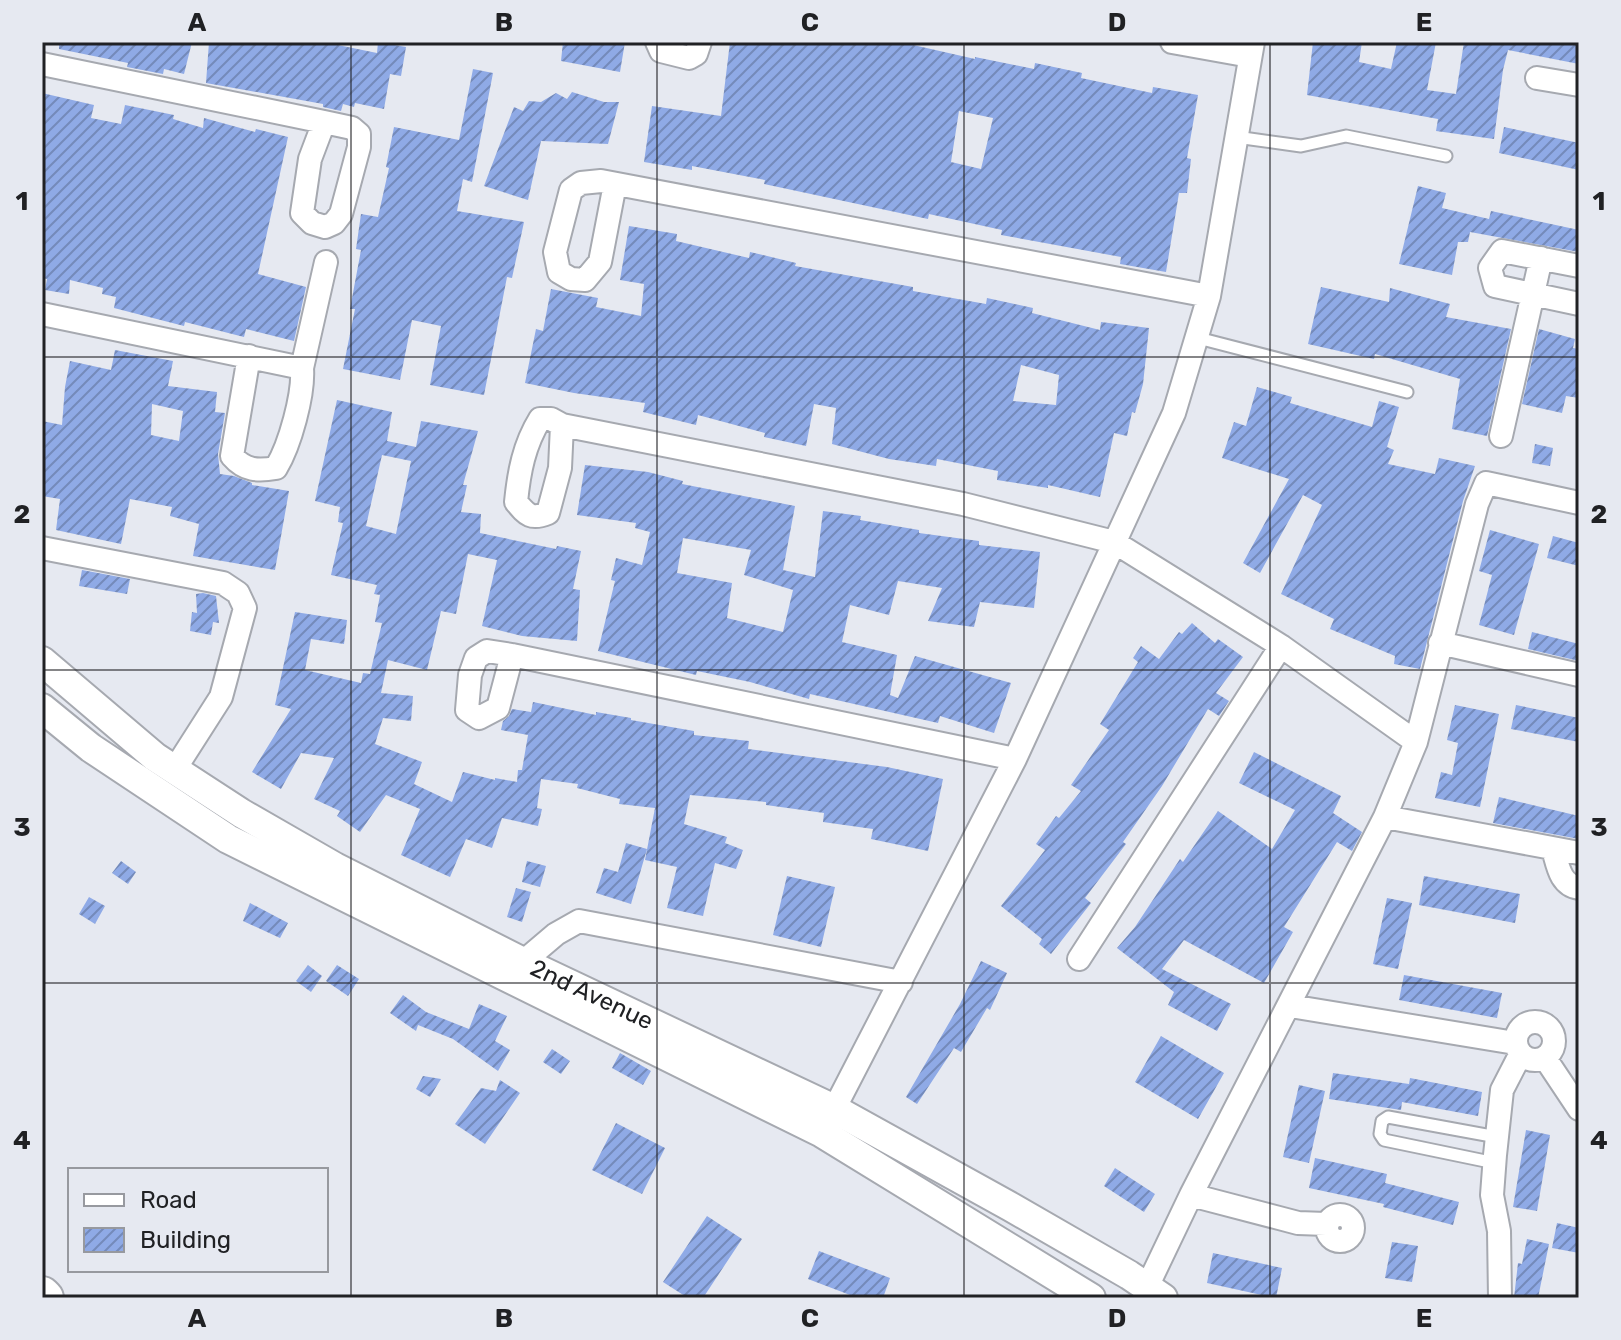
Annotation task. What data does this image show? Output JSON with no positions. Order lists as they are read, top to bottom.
{
  "streets": {
    "street": ["2nd Avenue"]
  },
  "legend": ["Road", "Building"],
  "grid": {
    "columns": [
      "A",
      "B",
      "C",
      "D",
      "E"
    ],
    "rows": [
      "1",
      "2",
      "3",
      "4"
    ]
  }
}
